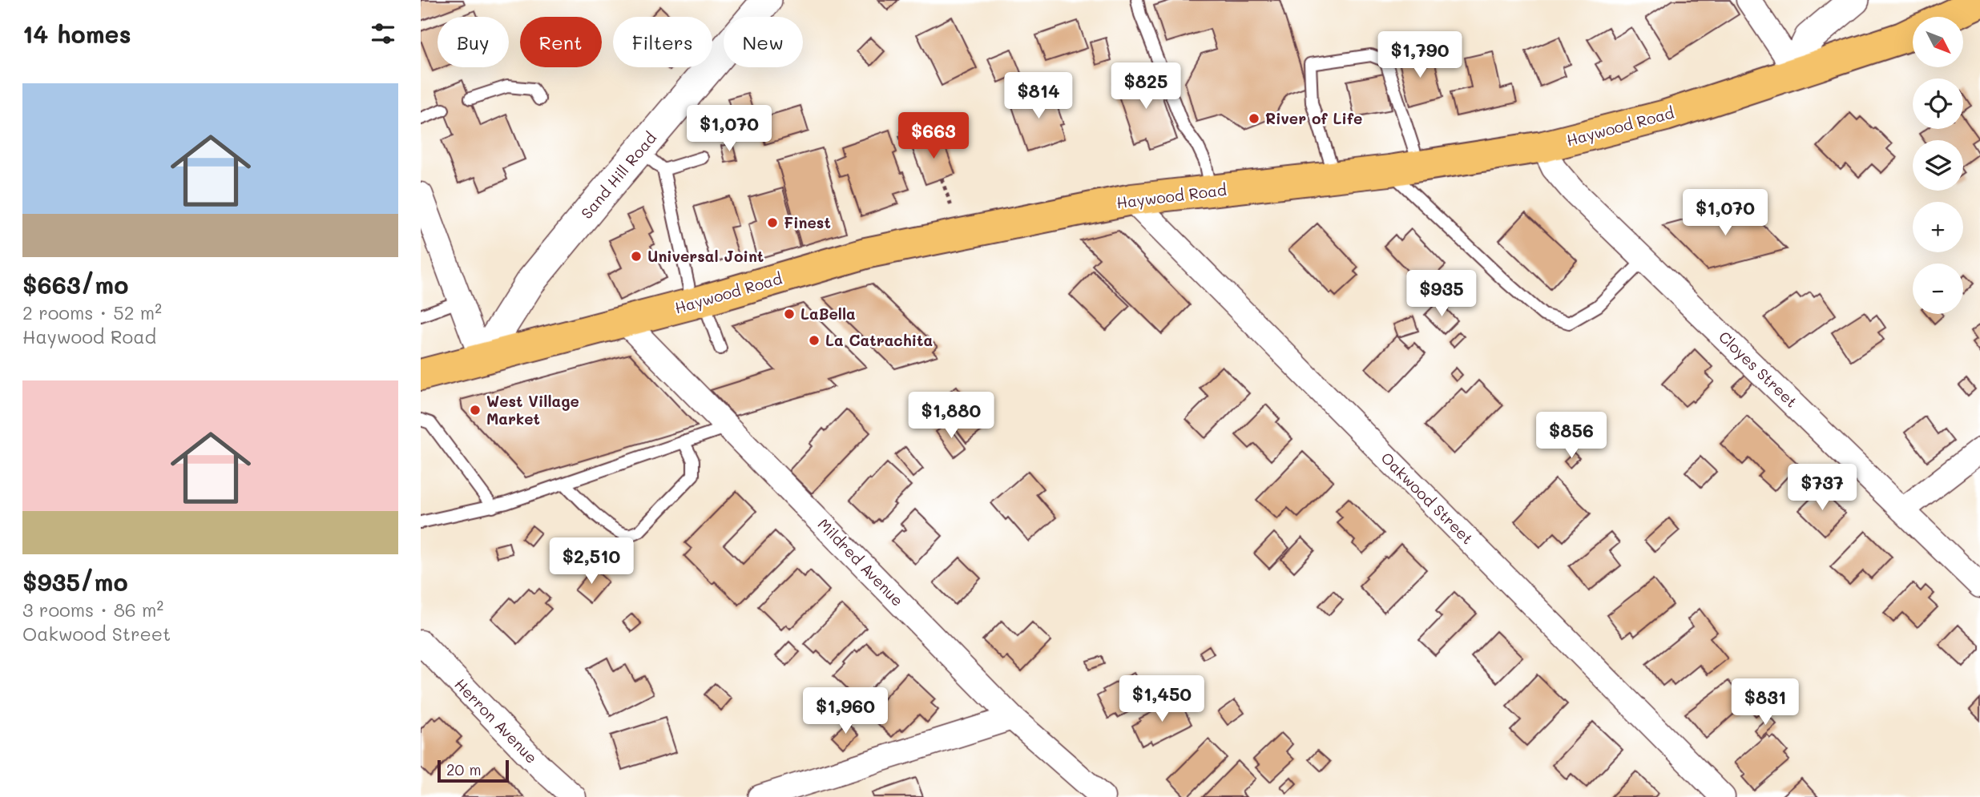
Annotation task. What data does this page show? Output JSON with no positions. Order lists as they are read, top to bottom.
{
  "streets": {
    "main road": ["Haywood Road"],
    "street": [
      "Sand Hill Road",
      "Cloyes Street",
      "Oakwood Street",
      "Mildred Avenue",
      "Herron Avenue"
    ]
  },
  "crossings": [
    ["Haywood Road", "Sand Hill Road"],
    ["Haywood Road", "Cloyes Street"],
    ["Haywood Road", "Oakwood Street"],
    ["Haywood Road", "Mildred Avenue"]
  ],
  "places": [
    "River of Life",
    "Finest",
    "Universal Joint",
    "LaBella",
    "La Catrachita",
    "West Village Market"
  ],
  "scale_bar": "20 m",
  "north": "bottom right",
  "page": {
    "heading": "14 homes",
    "map_buttons": ["+", "−"],
    "chip": [
      "Buy",
      "Rent",
      "Filters",
      "New"
    ],
    "price": [
      "$1,790",
      "$825",
      "$814",
      "$1,070",
      "$663",
      "$1,070",
      "$935",
      "$1,880",
      "$856",
      "$737",
      "$2,510",
      "$1,450",
      "$831",
      "$1,960"
    ],
    "list": [
      {
        "name": "$663/mo",
        "note": "2 rooms · 52 m² · Haywood Road"
      },
      {
        "name": "$935/mo",
        "note": "3 rooms · 86 m² · Oakwood Street"
      }
    ],
    "scale": "20 m"
  }
}
